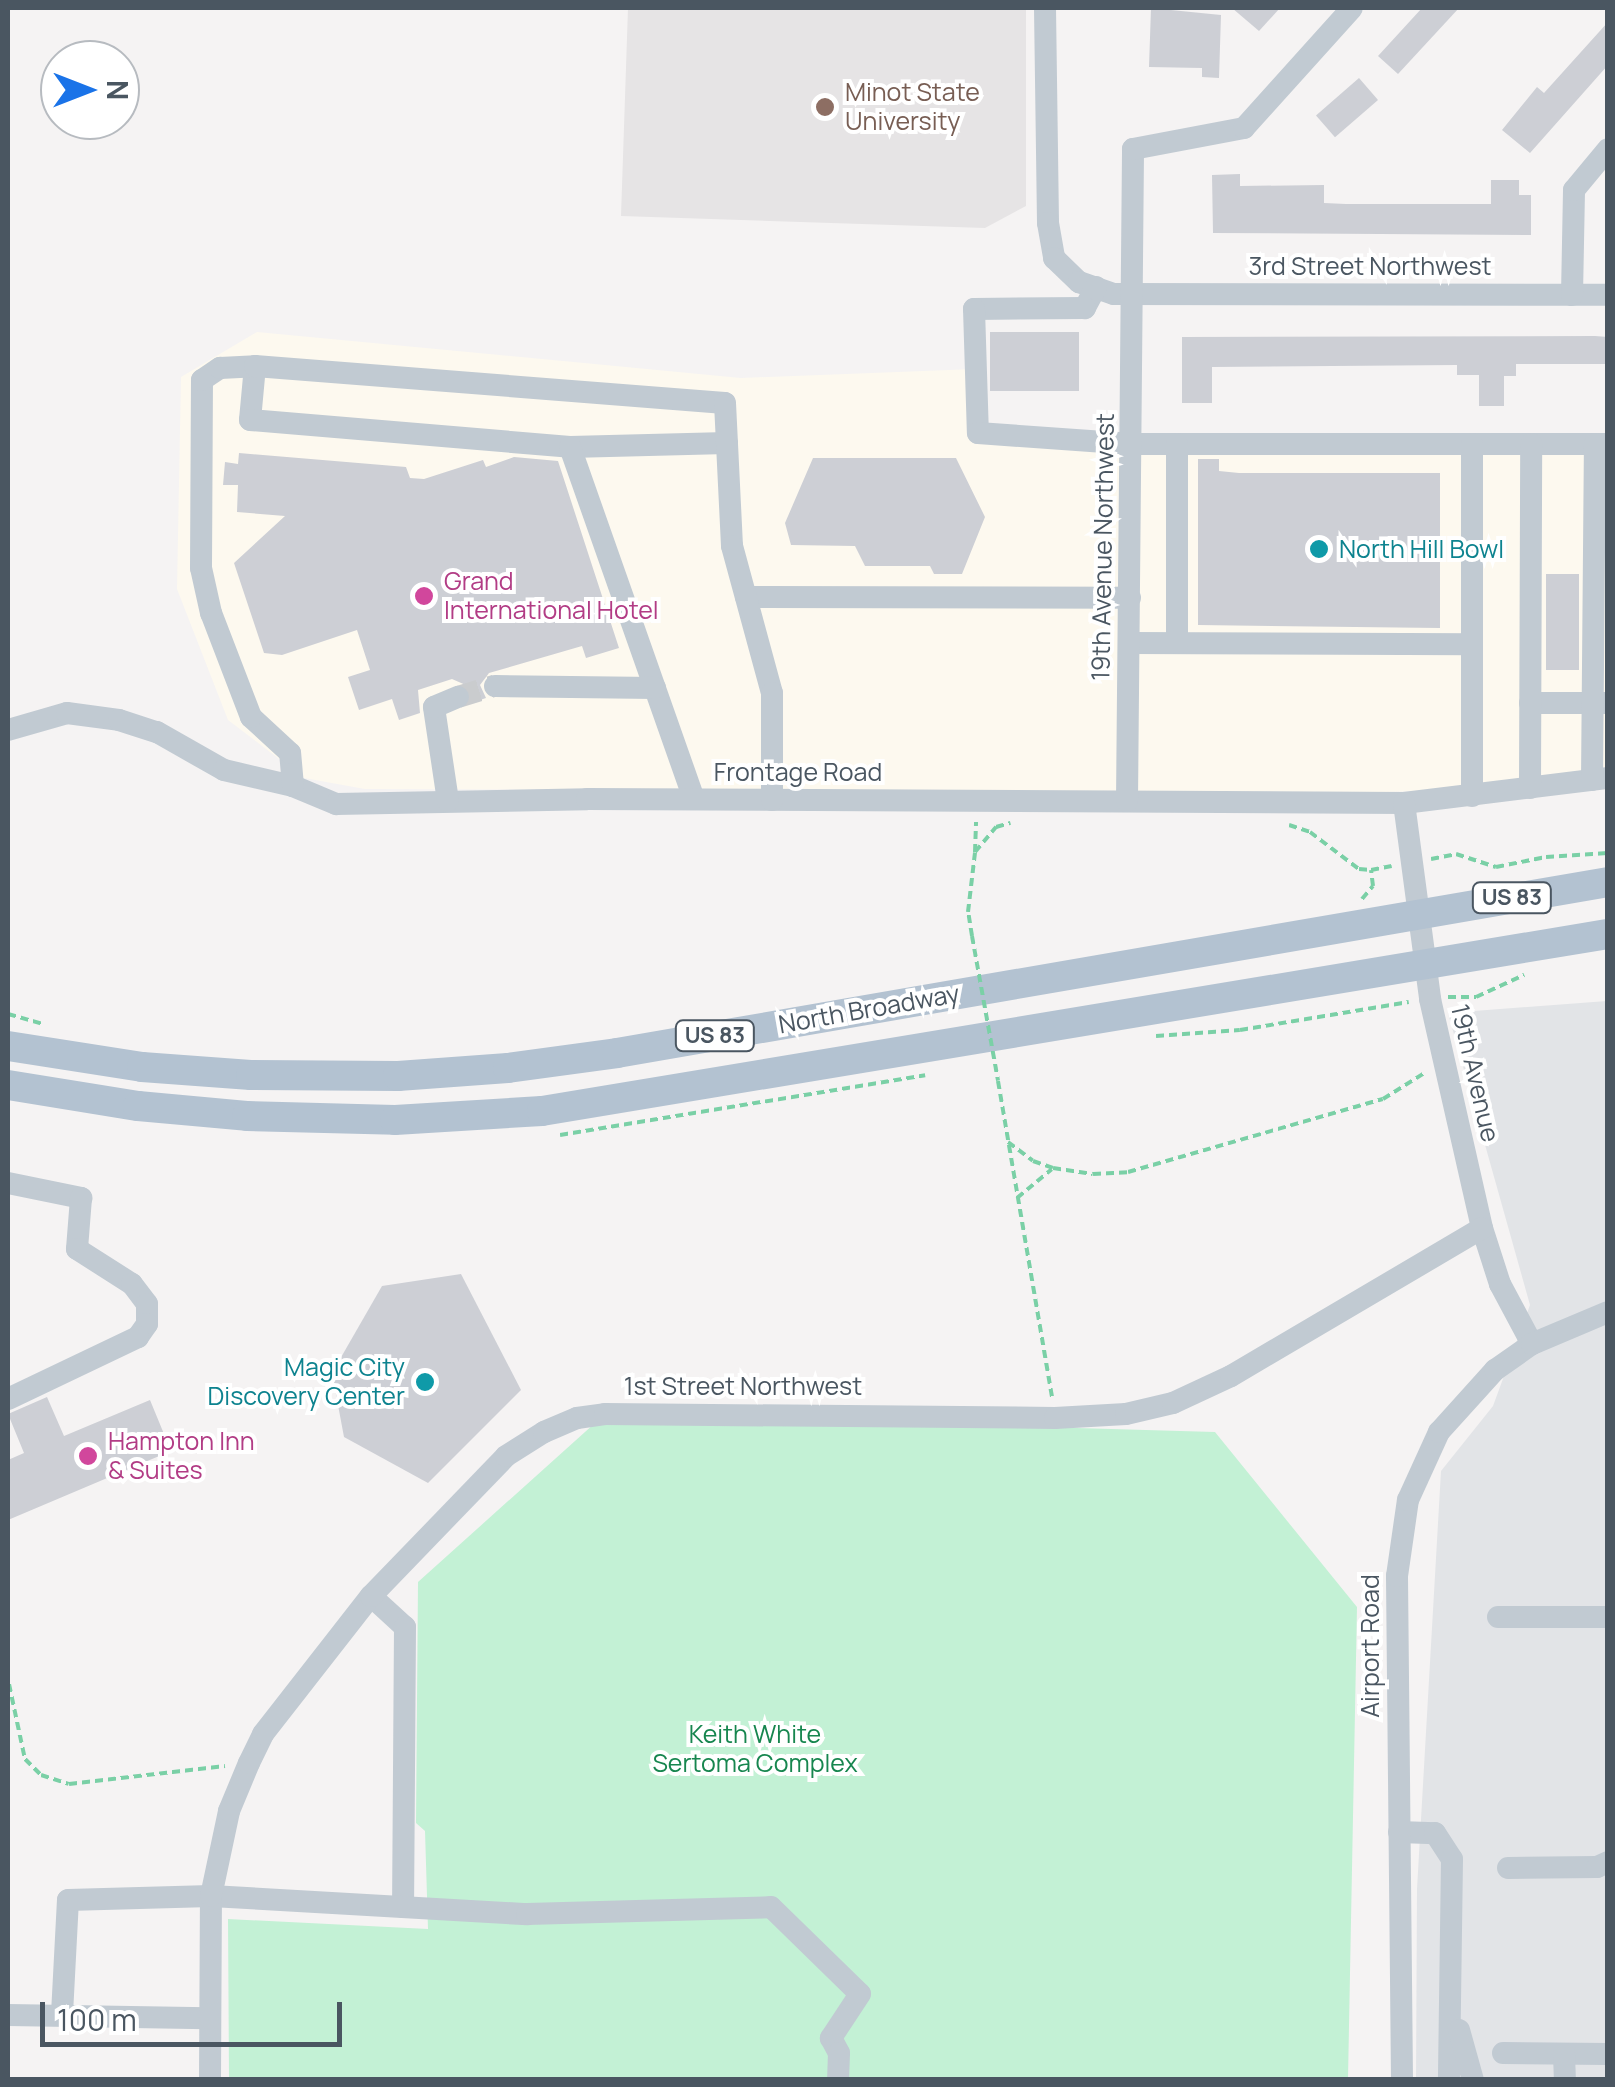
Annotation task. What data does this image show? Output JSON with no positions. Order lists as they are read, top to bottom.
{
  "streets": {
    "main road": ["US 83", "North Broadway"],
    "street": [
      "3rd Street Northwest",
      "19th Avenue Northwest",
      "Frontage Road",
      "19th Avenue",
      "1st Street Northwest",
      "Airport Road"
    ]
  },
  "crossings": [
    ["3rd Street Northwest", "19th Avenue Northwest"],
    ["19th Avenue Northwest", "Frontage Road"],
    ["Frontage Road", "19th Avenue"],
    ["North Broadway", "19th Avenue"],
    ["19th Avenue", "1st Street Northwest"],
    ["19th Avenue", "Airport Road"]
  ],
  "parks": ["Keith White Sertoma Complex"],
  "places": [
    "Minot State University",
    "North Hill Bowl",
    "Grand International Hotel",
    "Magic City Discovery Center",
    "Hampton Inn & Suites"
  ],
  "scale_bar": "100 m",
  "north": "right"
}
